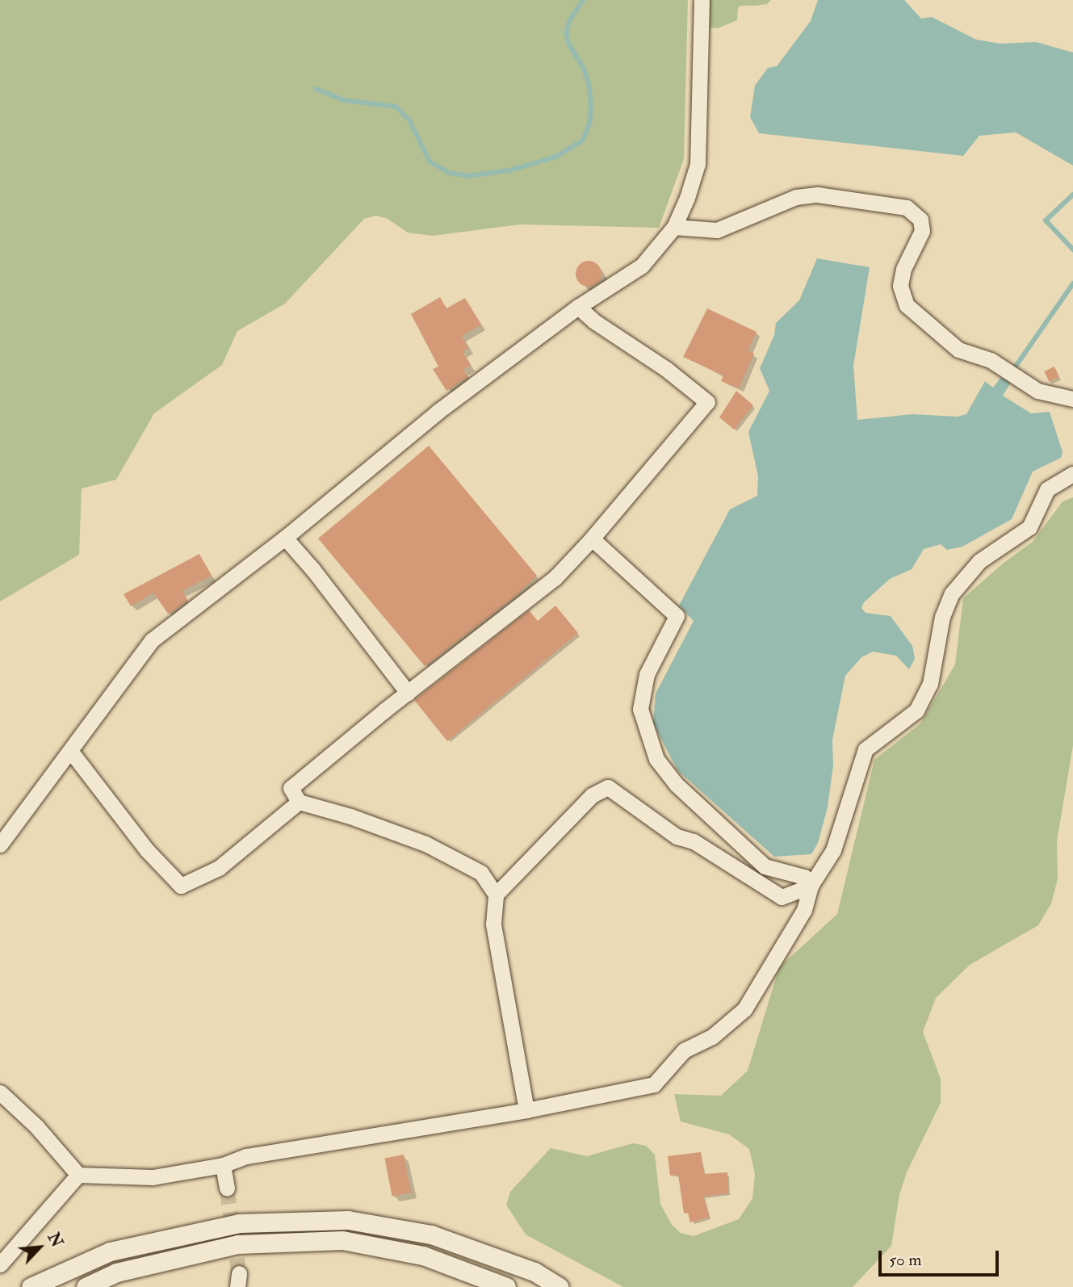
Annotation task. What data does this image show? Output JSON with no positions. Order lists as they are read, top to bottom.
{
  "scale_bar": "50 m",
  "north": "top right"
}
